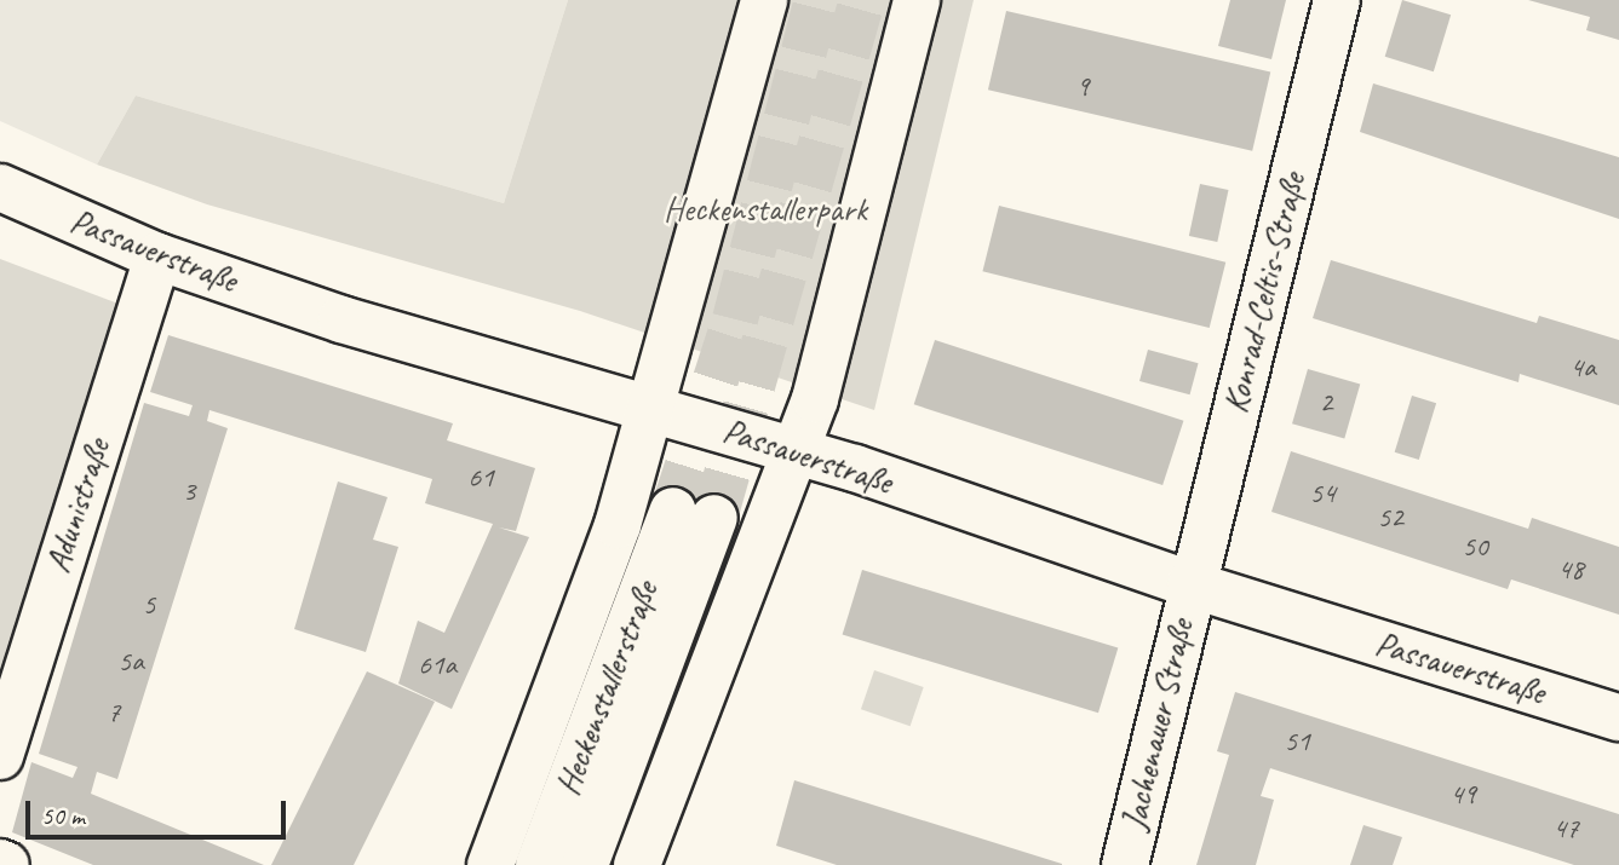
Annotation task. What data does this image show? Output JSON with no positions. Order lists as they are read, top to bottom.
{
  "streets": {
    "main road": [
      "Passauerstraße",
      "Konrad-Celtis-Straße",
      "Adunistraße",
      "Heckenstallerstraße",
      "Jachenauer Straße"
    ]
  },
  "crossings": [
    ["Passauerstraße", "Konrad-Celtis-Straße"],
    ["Passauerstraße", "Adunistraße"],
    ["Passauerstraße", "Jachenauer Straße"],
    ["Konrad-Celtis-Straße", "Jachenauer Straße"]
  ],
  "parks": ["Heckenstallerpark"],
  "house_numbers": [
    "9",
    "4a",
    "2",
    "61",
    "3",
    "54",
    "52",
    "50",
    "48",
    "5",
    "5a",
    "61a",
    "7",
    "51",
    "49",
    "47"
  ],
  "scale_bar": "50 m"
}
